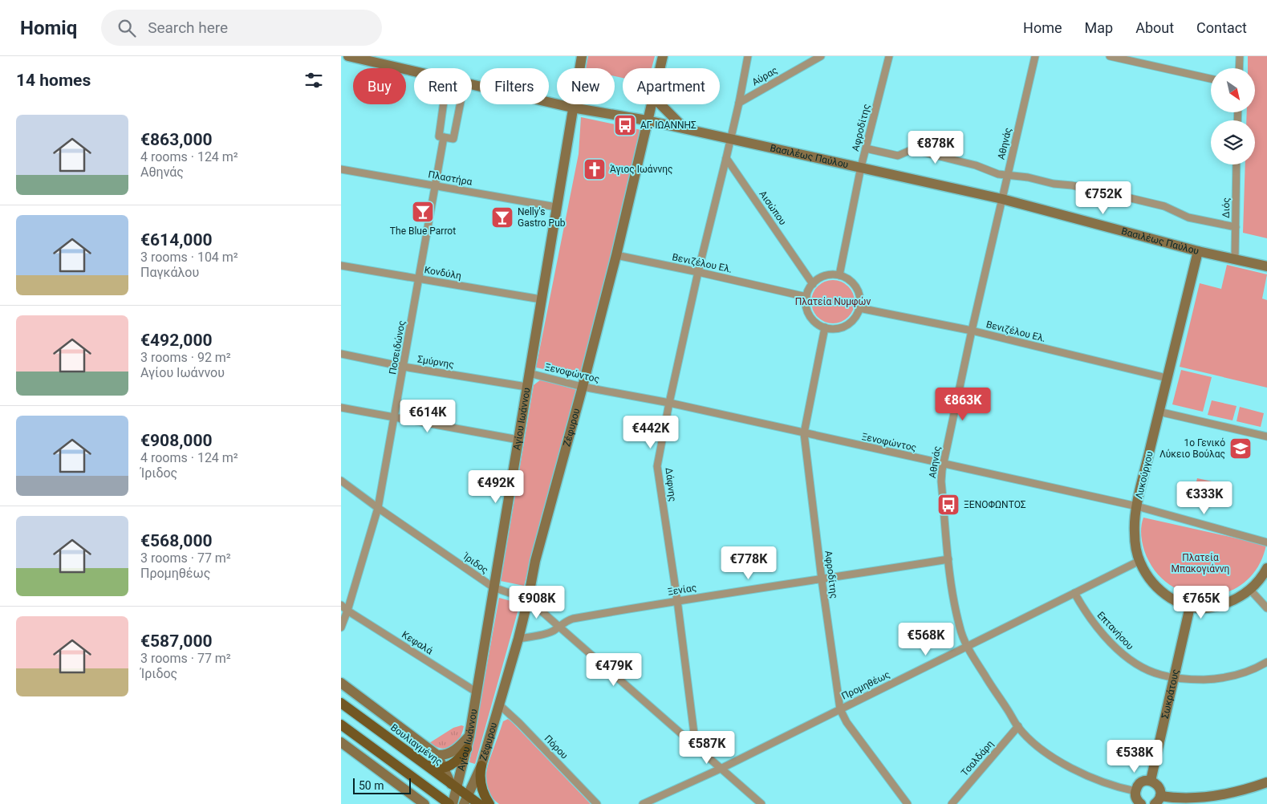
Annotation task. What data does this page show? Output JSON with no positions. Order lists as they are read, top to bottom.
{
  "streets": {
    "main road": ["Βουλιαγμένης"],
    "street": [
      "Αύρας",
      "Αφροδίτης",
      "Αθηνάς",
      "Βασιλέως Παύλου",
      "Πλαστήρα",
      "Αισώπου",
      "Διός",
      "Βενιζέλου Ελ.",
      "Κονδύλη",
      "Ποσειδώνος",
      "Σμύρνης",
      "Ξενοφώντος",
      "Αγίου Ιωάννου",
      "Ζέφυρου",
      "Λυκούργου",
      "Δάφνης",
      "Ίριδος",
      "Ξενίας",
      "Επτανήσου",
      "Κεφαλά",
      "Προμηθέως",
      "Σωκράτους",
      "Πόρου",
      "Τσαλδάρη"
    ]
  },
  "crossings": [
    ["Αφροδίτης", "Βασιλέως Παύλου"],
    ["Αφροδίτης", "Αισώπου"],
    ["Αφροδίτης", "Βενιζέλου Ελ."],
    ["Αφροδίτης", "Ξενοφώντος"],
    ["Αφροδίτης", "Ξενίας"],
    ["Αφροδίτης", "Προμηθέως"],
    ["Αθηνάς", "Βασιλέως Παύλου"],
    ["Αθηνάς", "Βενιζέλου Ελ."],
    ["Αθηνάς", "Ξενοφώντος"],
    ["Αθηνάς", "Ξενίας"],
    ["Αθηνάς", "Προμηθέως"],
    ["Αθηνάς", "Τσαλδάρη"],
    ["Βασιλέως Παύλου", "Διός"],
    ["Βασιλέως Παύλου", "Αγίου Ιωάννου"],
    ["Βασιλέως Παύλου", "Ζέφυρου"],
    ["Βασιλέως Παύλου", "Λυκούργου"],
    ["Πλαστήρα", "Ποσειδώνος"],
    ["Πλαστήρα", "Αγίου Ιωάννου"],
    ["Αισώπου", "Βενιζέλου Ελ."],
    ["Αισώπου", "Δάφνης"],
    ["Βενιζέλου Ελ.", "Ζέφυρου"],
    ["Βενιζέλου Ελ.", "Λυκούργου"],
    ["Βενιζέλου Ελ.", "Δάφνης"],
    ["Κονδύλη", "Ποσειδώνος"],
    ["Κονδύλη", "Αγίου Ιωάννου"],
    ["Ποσειδώνος", "Σμύρνης"],
    ["Ποσειδώνος", "Ίριδος"],
    ["Ποσειδώνος", "Κεφαλά"],
    ["Σμύρνης", "Αγίου Ιωάννου"],
    ["Ξενοφώντος", "Αγίου Ιωάννου"],
    ["Ξενοφώντος", "Ζέφυρου"],
    ["Ξενοφώντος", "Λυκούργου"],
    ["Ξενοφώντος", "Δάφνης"],
    ["Αγίου Ιωάννου", "Ίριδος"],
    ["Αγίου Ιωάννου", "Κεφαλά"],
    ["Αγίου Ιωάννου", "Βουλιαγμένης"],
    ["Ζέφυρου", "Ίριδος"],
    ["Ζέφυρου", "Ξενίας"],
    ["Ζέφυρου", "Βουλιαγμένης"],
    ["Ζέφυρου", "Πόρου"],
    ["Λυκούργου", "Προμηθέως"],
    ["Λυκούργου", "Σωκράτους"],
    ["Δάφνης", "Ίριδος"],
    ["Δάφνης", "Ξενίας"],
    ["Ίριδος", "Ξενίας"],
    ["Ίριδος", "Προμηθέως"],
    ["Επτανήσου", "Προμηθέως"],
    ["Επτανήσου", "Σωκράτους"]
  ],
  "parks": ["Πλατεία Νυμφών", "Πλατεία Μπακογιάννη"],
  "places": {
    "bus stop": ["ΑΓ. ΙΩΑΝΝΗΣ", "ΞΕΝΟΦΩΝΤΟΣ"],
    "church": ["Άγιος Ιωάννης"],
    "bar": ["The Blue Parrot", "Nelly's Gastro Pub"],
    "school or university": ["1ο Γενικό Λύκειο Βούλας"]
  },
  "scale_bar": "50 m",
  "north": "bottom right",
  "page": {
    "header": "Homiq",
    "search": "Search here",
    "nav": [
      "Home",
      "Map",
      "About",
      "Contact"
    ],
    "heading": "14 homes",
    "chip": [
      "Buy",
      "Rent",
      "Filters",
      "New",
      "Apartment"
    ],
    "list": [
      {
        "name": "€863,000",
        "note": "4 rooms · 124 m² · Αθηνάς"
      },
      {
        "name": "€614,000",
        "note": "3 rooms · 104 m² · Παγκάλου"
      },
      {
        "name": "€492,000",
        "note": "3 rooms · 92 m² · Αγίου Ιωάννου"
      },
      {
        "name": "€908,000",
        "note": "4 rooms · 124 m² · Ίριδος"
      },
      {
        "name": "€568,000",
        "note": "3 rooms · 77 m² · Προμηθέως"
      },
      {
        "name": "€587,000",
        "note": "3 rooms · 77 m² · Ίριδος"
      }
    ],
    "price": [
      "€878K",
      "€752K",
      "€863K",
      "€614K",
      "€442K",
      "€492K",
      "€333K",
      "€778K",
      "€908K",
      "€765K",
      "€568K",
      "€479K",
      "€587K",
      "€538K"
    ],
    "scale": "50 m"
  }
}
